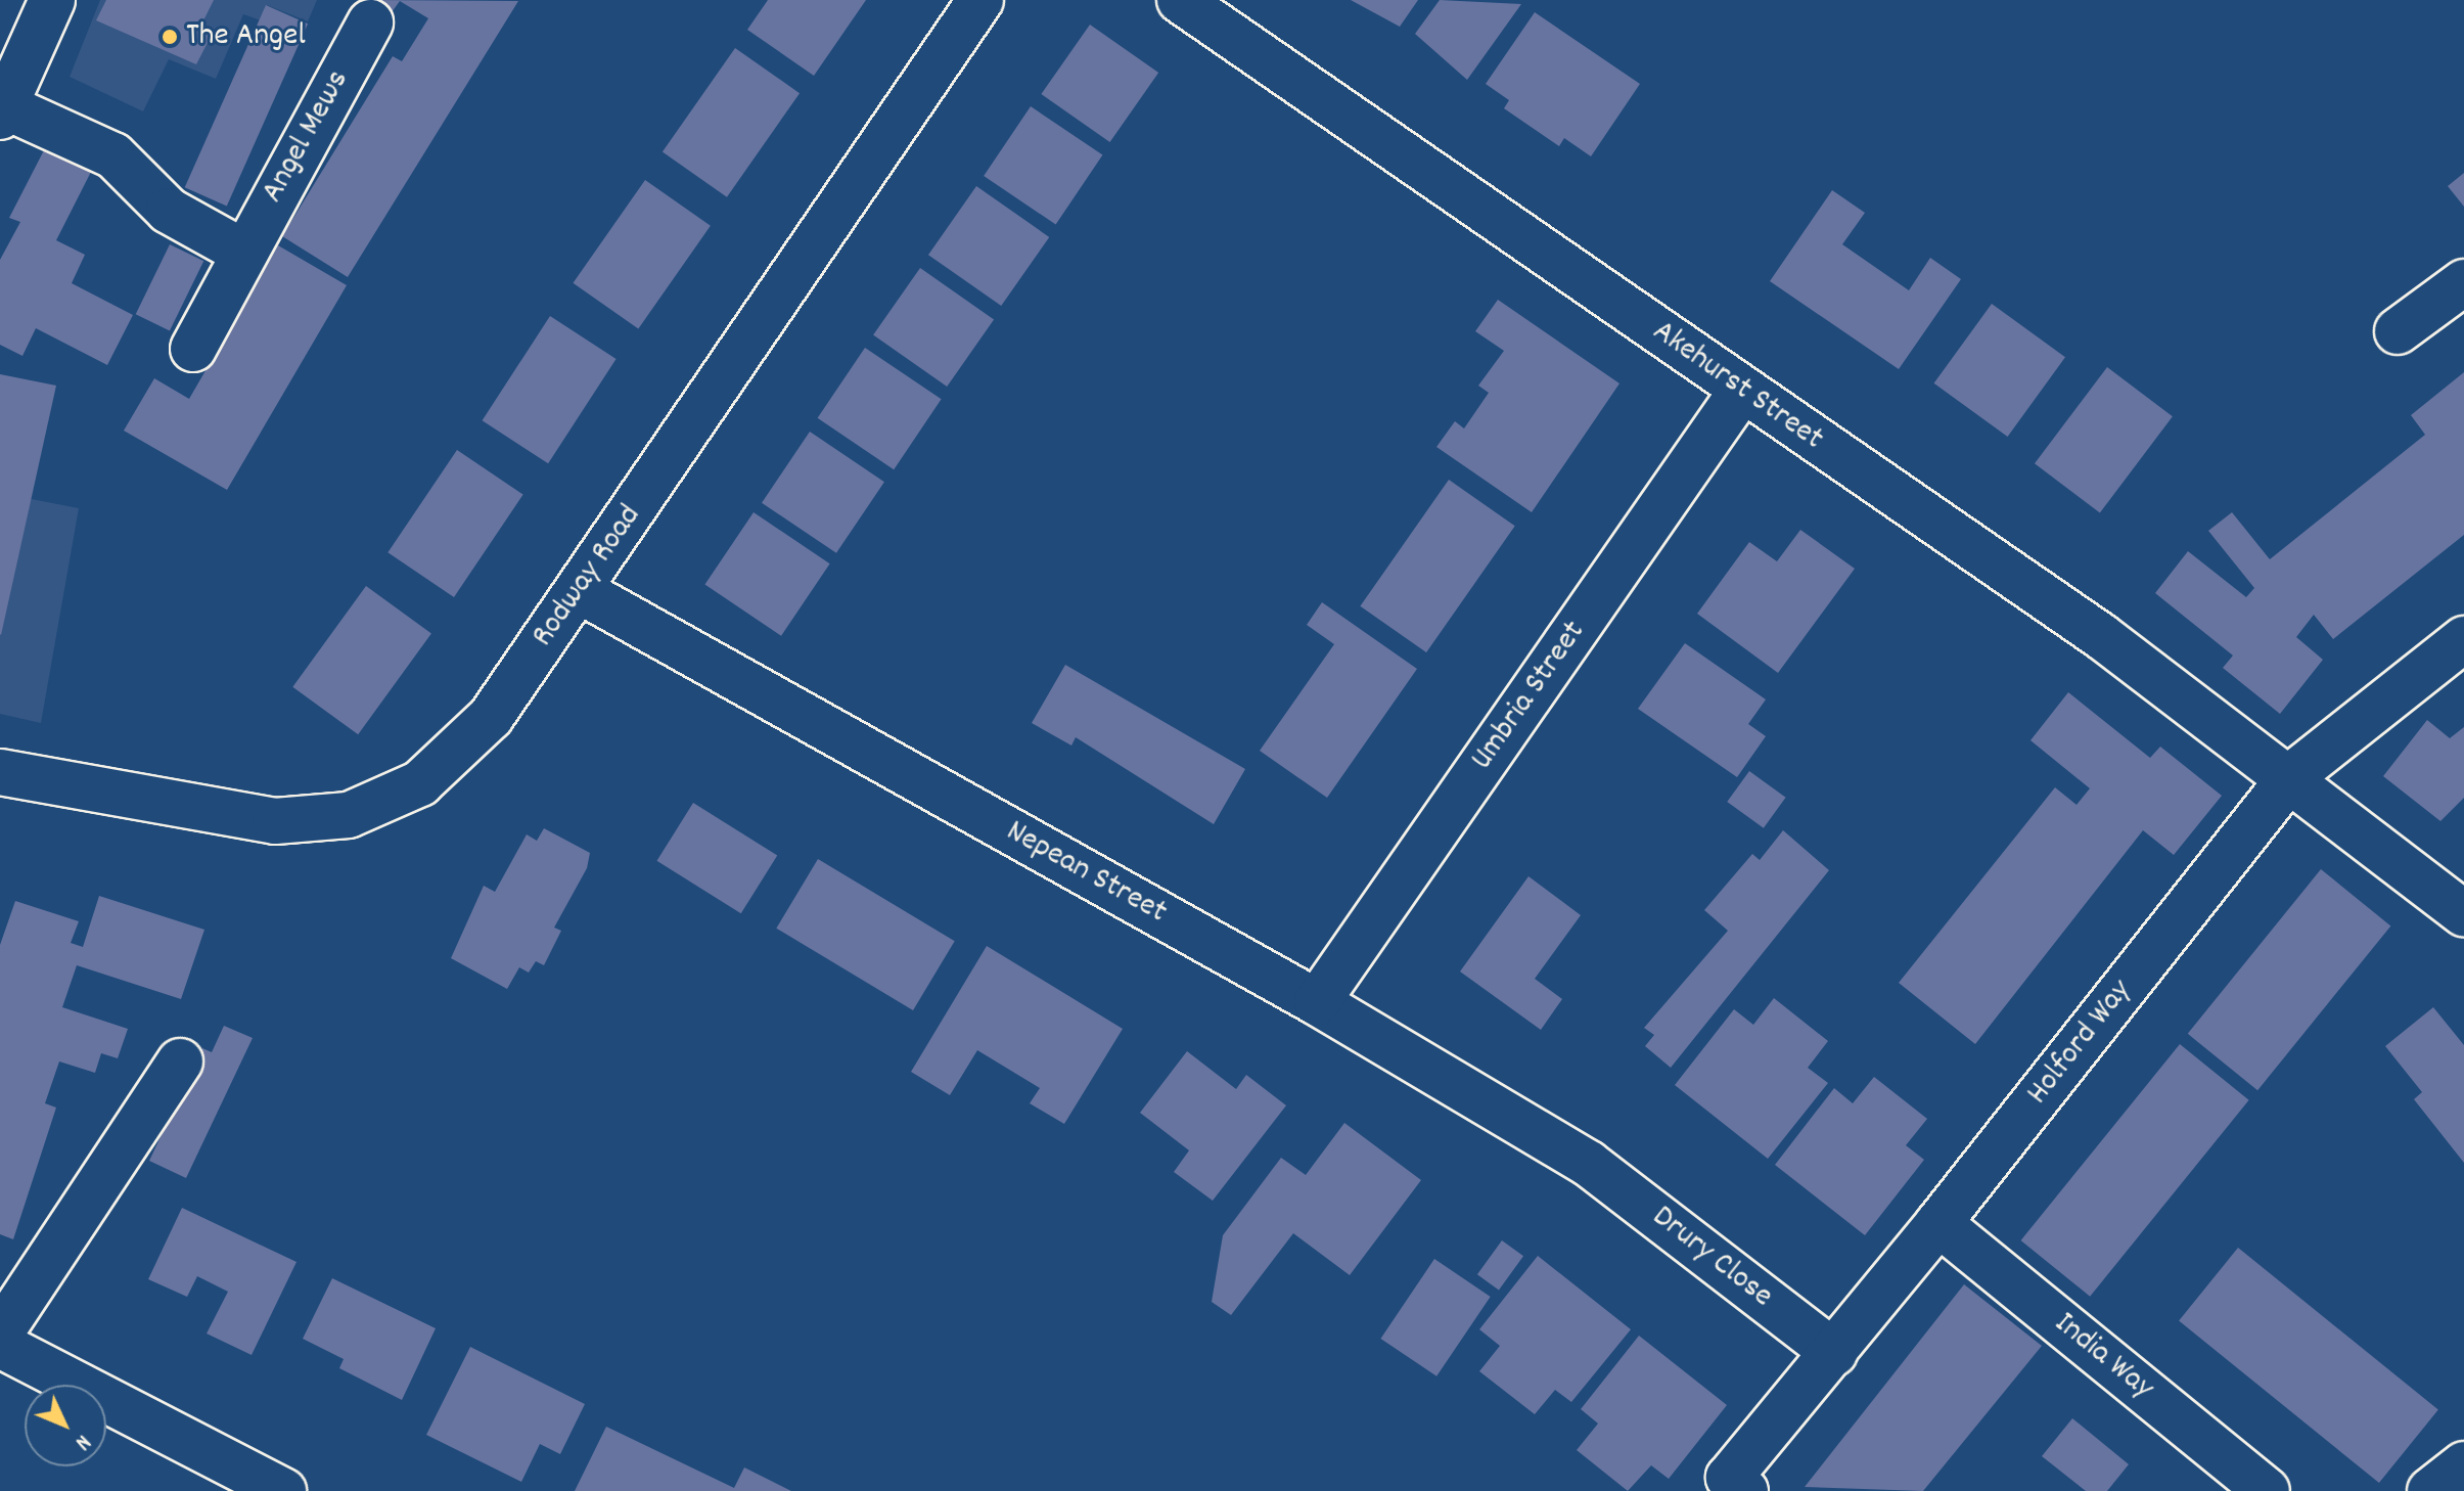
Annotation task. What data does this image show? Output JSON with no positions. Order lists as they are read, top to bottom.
{
  "streets": {
    "street": [
      "Angel Mews",
      "Akehurst Street",
      "Rodway Road",
      "Umbria Street",
      "Nepean Street",
      "Holford Way",
      "Drury Close",
      "India Way"
    ]
  },
  "crossings": [
    ["Akehurst Street", "Umbria Street"],
    ["Akehurst Street", "Holford Way"],
    ["Rodway Road", "Nepean Street"],
    ["Umbria Street", "Nepean Street"],
    ["Nepean Street", "Drury Close"],
    ["Holford Way", "Drury Close"],
    ["Holford Way", "India Way"]
  ],
  "places": ["The Angel"],
  "north": "bottom right"
}
